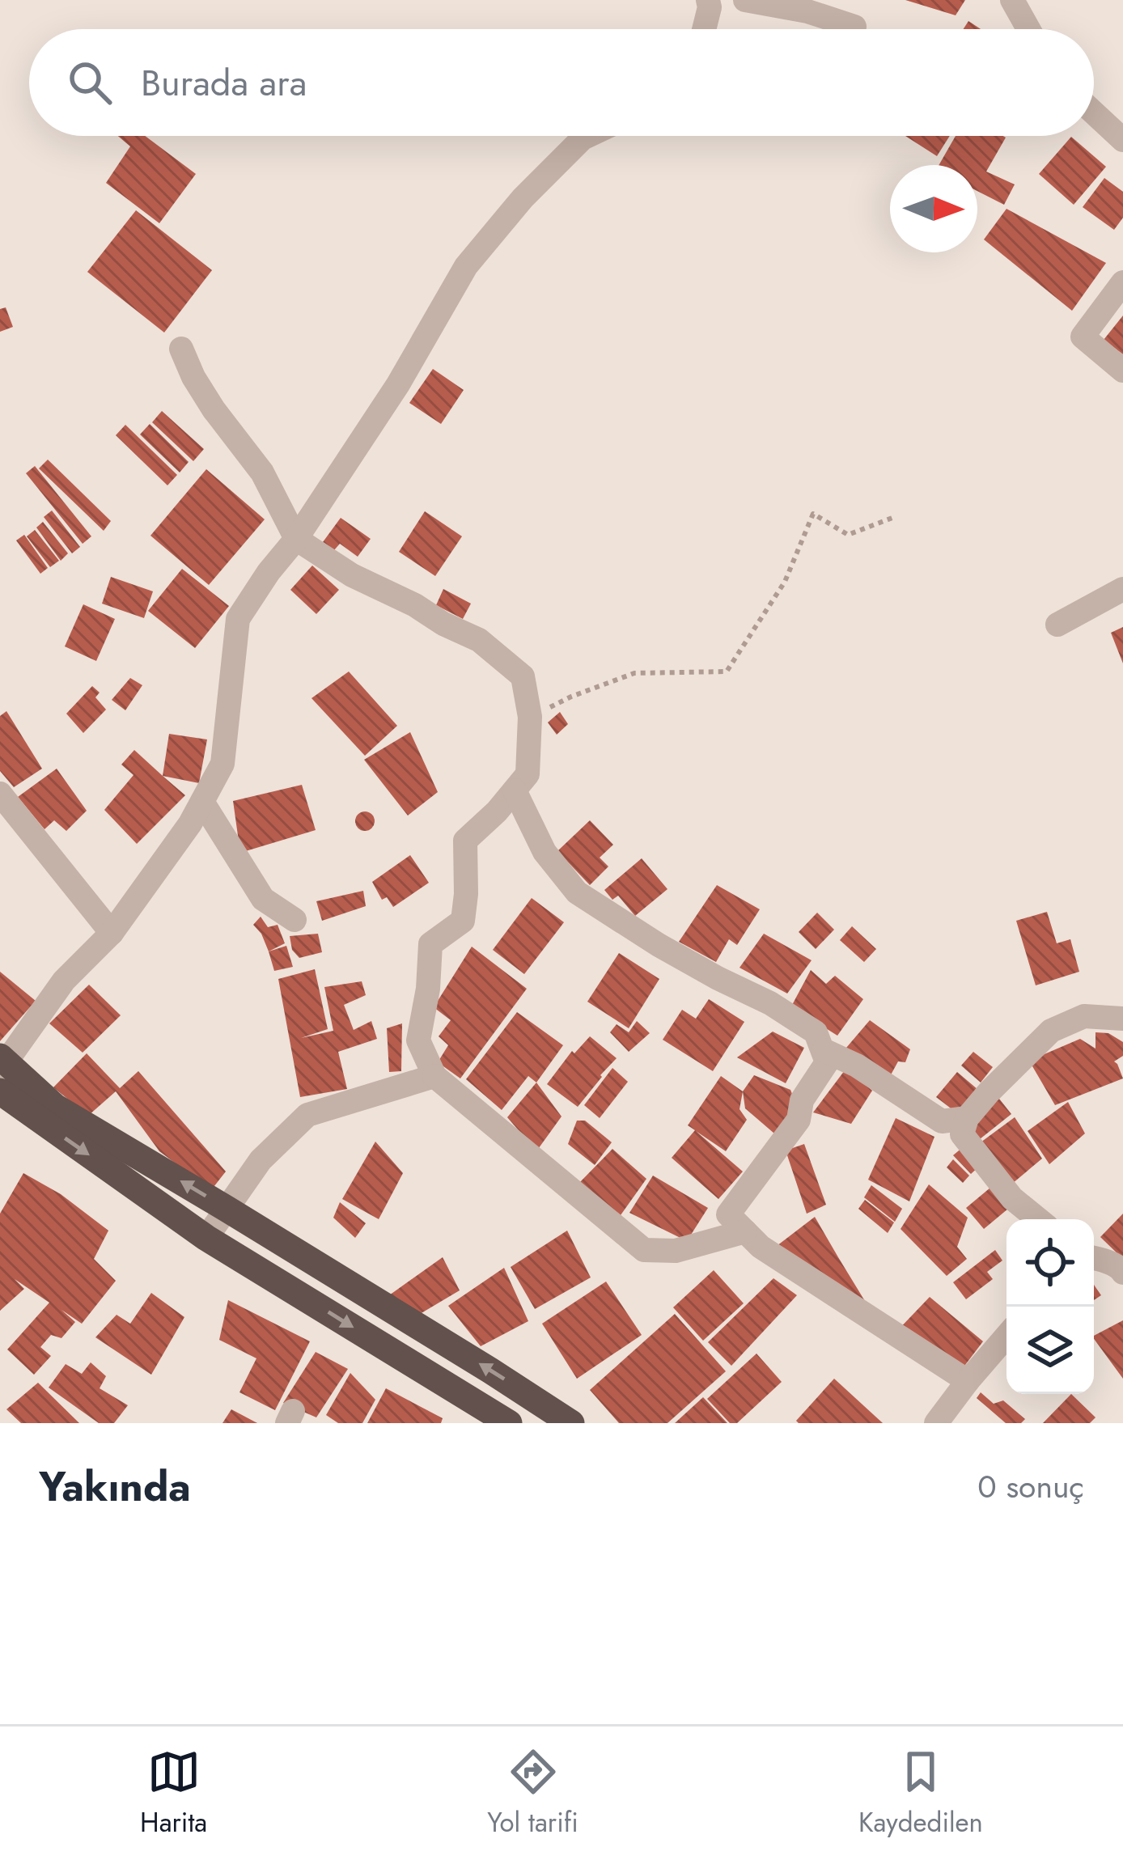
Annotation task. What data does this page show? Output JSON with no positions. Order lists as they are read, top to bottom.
{
  "north": "right",
  "page": {
    "search": "Burada ara",
    "heading": ["Yakında", "0 sonuç"],
    "nav": ["Harita", "Yol tarifi", "Kaydedilen"]
  }
}
